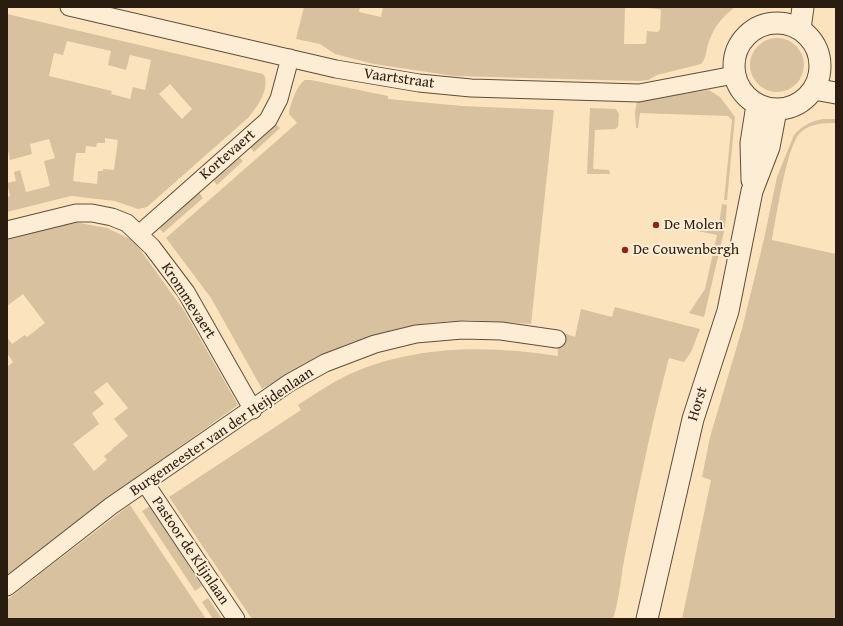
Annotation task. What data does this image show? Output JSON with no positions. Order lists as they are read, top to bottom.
{
  "streets": {
    "street": [
      "Vaartstraat",
      "Kortevaert",
      "Krommevaert",
      "Horst",
      "Burgemeester van der Heijdenlaan",
      "Pastoor de Klijnlaan"
    ]
  },
  "crossings": [
    ["Vaartstraat", "Kortevaert"],
    ["Vaartstraat", "Horst"],
    ["Kortevaert", "Krommevaert"],
    ["Krommevaert", "Burgemeester van der Heijdenlaan"],
    ["Burgemeester van der Heijdenlaan", "Pastoor de Klijnlaan"]
  ],
  "places": ["De Molen", "De Couwenbergh"]
}
